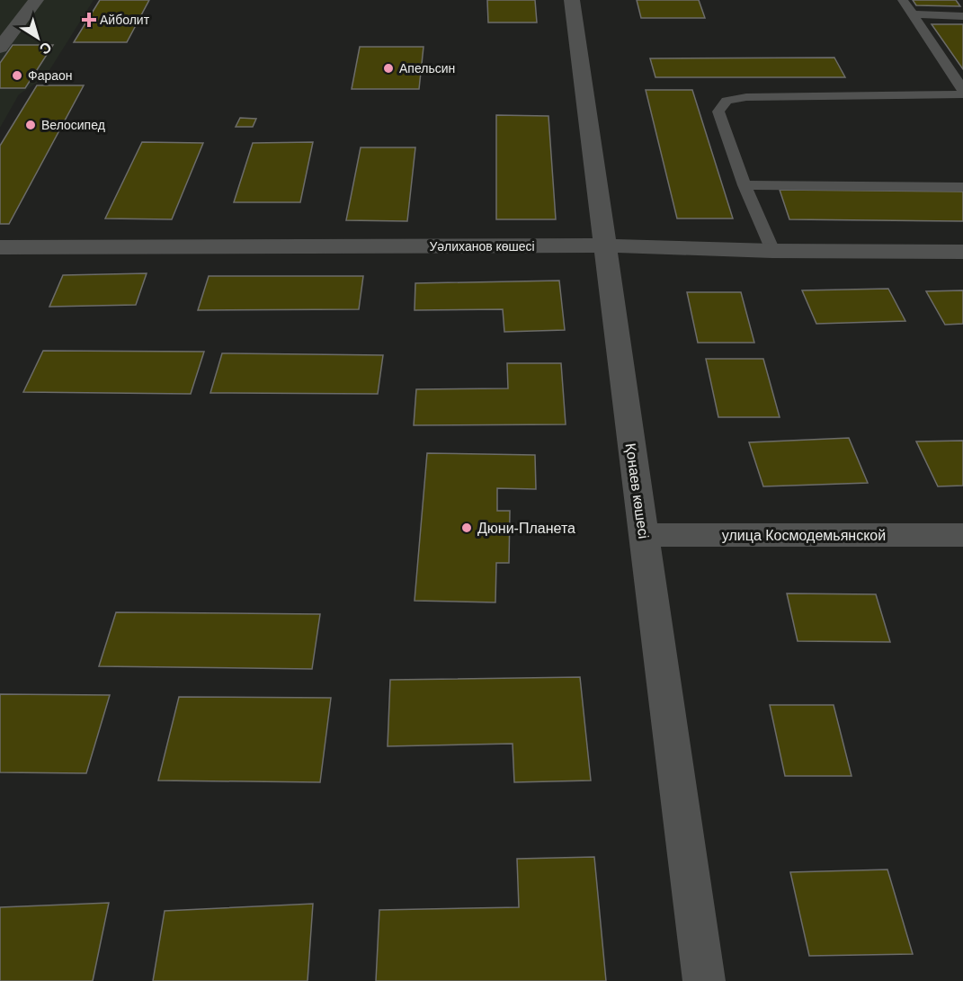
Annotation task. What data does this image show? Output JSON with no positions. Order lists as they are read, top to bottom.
{
  "streets": {
    "street": ["Уәлиханов көшесі", "Қонаев көшесі", "улица Космодемьянской"]
  },
  "crossings": [
    ["Уәлиханов көшесі", "Қонаев көшесі"],
    ["Қонаев көшесі", "улица Космодемьянской"]
  ],
  "places": {
    "health": ["Айболит"],
    "other": [
      "Апельсин",
      "Фараон",
      "Велосипед",
      "Дюни-Планета"
    ]
  },
  "north": "bottom right"
}
